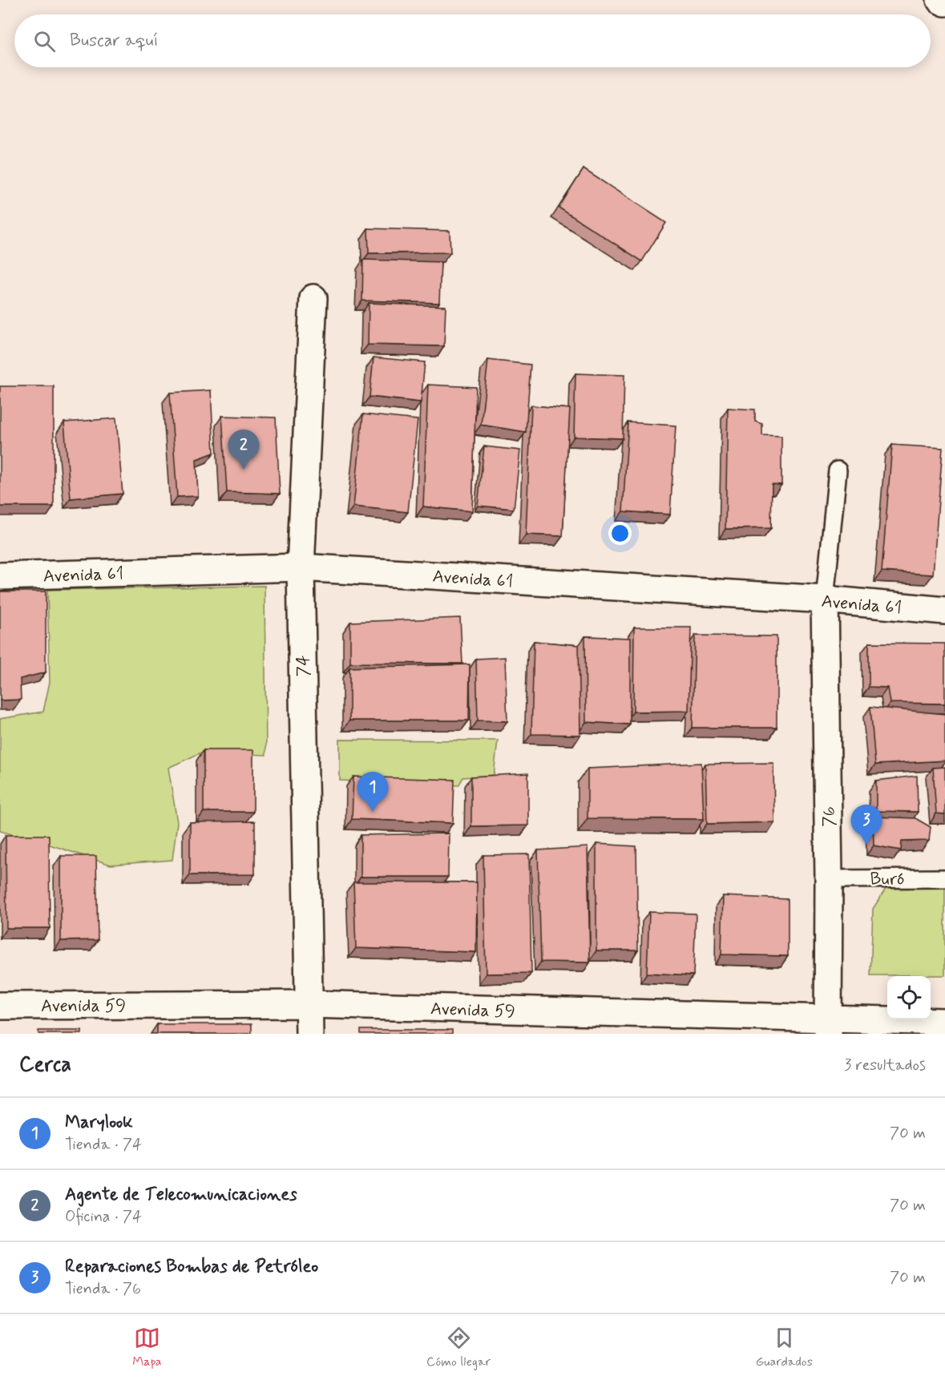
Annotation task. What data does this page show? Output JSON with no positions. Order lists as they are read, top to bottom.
{
  "streets": {
    "street": [
      "Avenida 61",
      "74",
      "76",
      "Avenida 59"
    ],
    "lane": ["Buró"]
  },
  "crossings": [
    ["Avenida 61", "74"],
    ["Avenida 61", "76"],
    ["74", "Avenida 59"],
    ["76", "Buró"],
    ["76", "Avenida 59"]
  ],
  "page": {
    "search": "Buscar aquí",
    "pins": ["2", "1", "3"],
    "heading": ["Cerca", "3 resultados"],
    "list": [
      {
        "mark": "1",
        "name": "Marylook",
        "note": "Tienda · 74",
        "value": "70 m"
      },
      {
        "mark": "2",
        "name": "Agente de Telecomunicaciones",
        "note": "Oficina · 74",
        "value": "70 m"
      },
      {
        "mark": "3",
        "name": "Reparaciones Bombas de Petróleo",
        "note": "Tienda · 76",
        "value": "70 m"
      }
    ],
    "nav": ["Mapa", "Cómo llegar", "Guardados"]
  }
}
